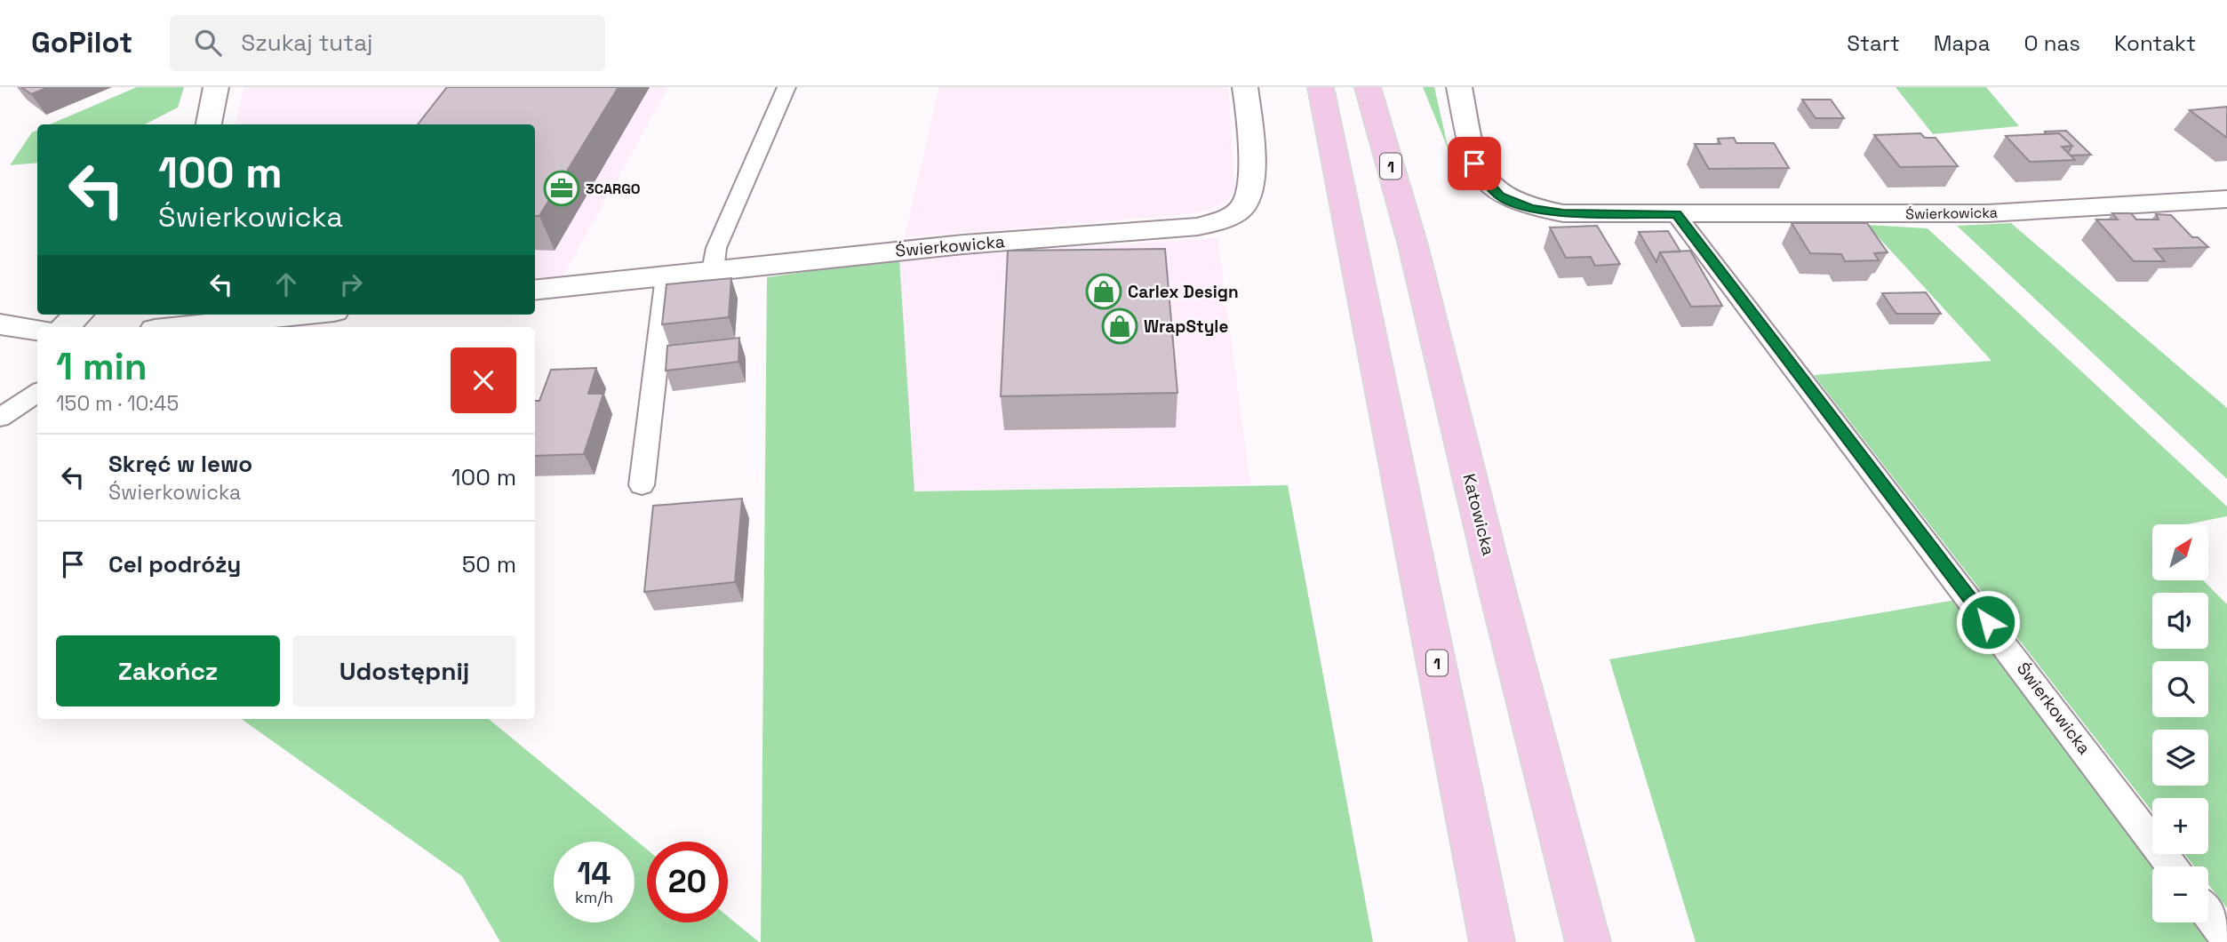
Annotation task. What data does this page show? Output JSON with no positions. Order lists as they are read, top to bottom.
{
  "streets": {
    "main road": ["1", "Katowicka"],
    "street": ["Świerkowicka"]
  },
  "places": {
    "office": ["3CARGO"],
    "shop": ["Carlex Design", "WrapStyle"]
  },
  "north": "top right",
  "page": {
    "header": "GoPilot",
    "search": "Szukaj tutaj",
    "nav": [
      "Start",
      "Mapa",
      "O nas",
      "Kontakt"
    ],
    "turn": ["100 m", "Świerkowicka"],
    "heading": ["1 min", "150 m · 10:45"],
    "list": [
      {
        "name": "Skręć w lewo",
        "note": "Świerkowicka",
        "value": "100 m"
      },
      {
        "name": "Cel podróży",
        "value": "50 m"
      }
    ],
    "map_buttons": ["+", "−"],
    "buttons": ["Zakończ", "Udostępnij"],
    "speed": "14 km/h",
    "limit": "20"
  }
}
